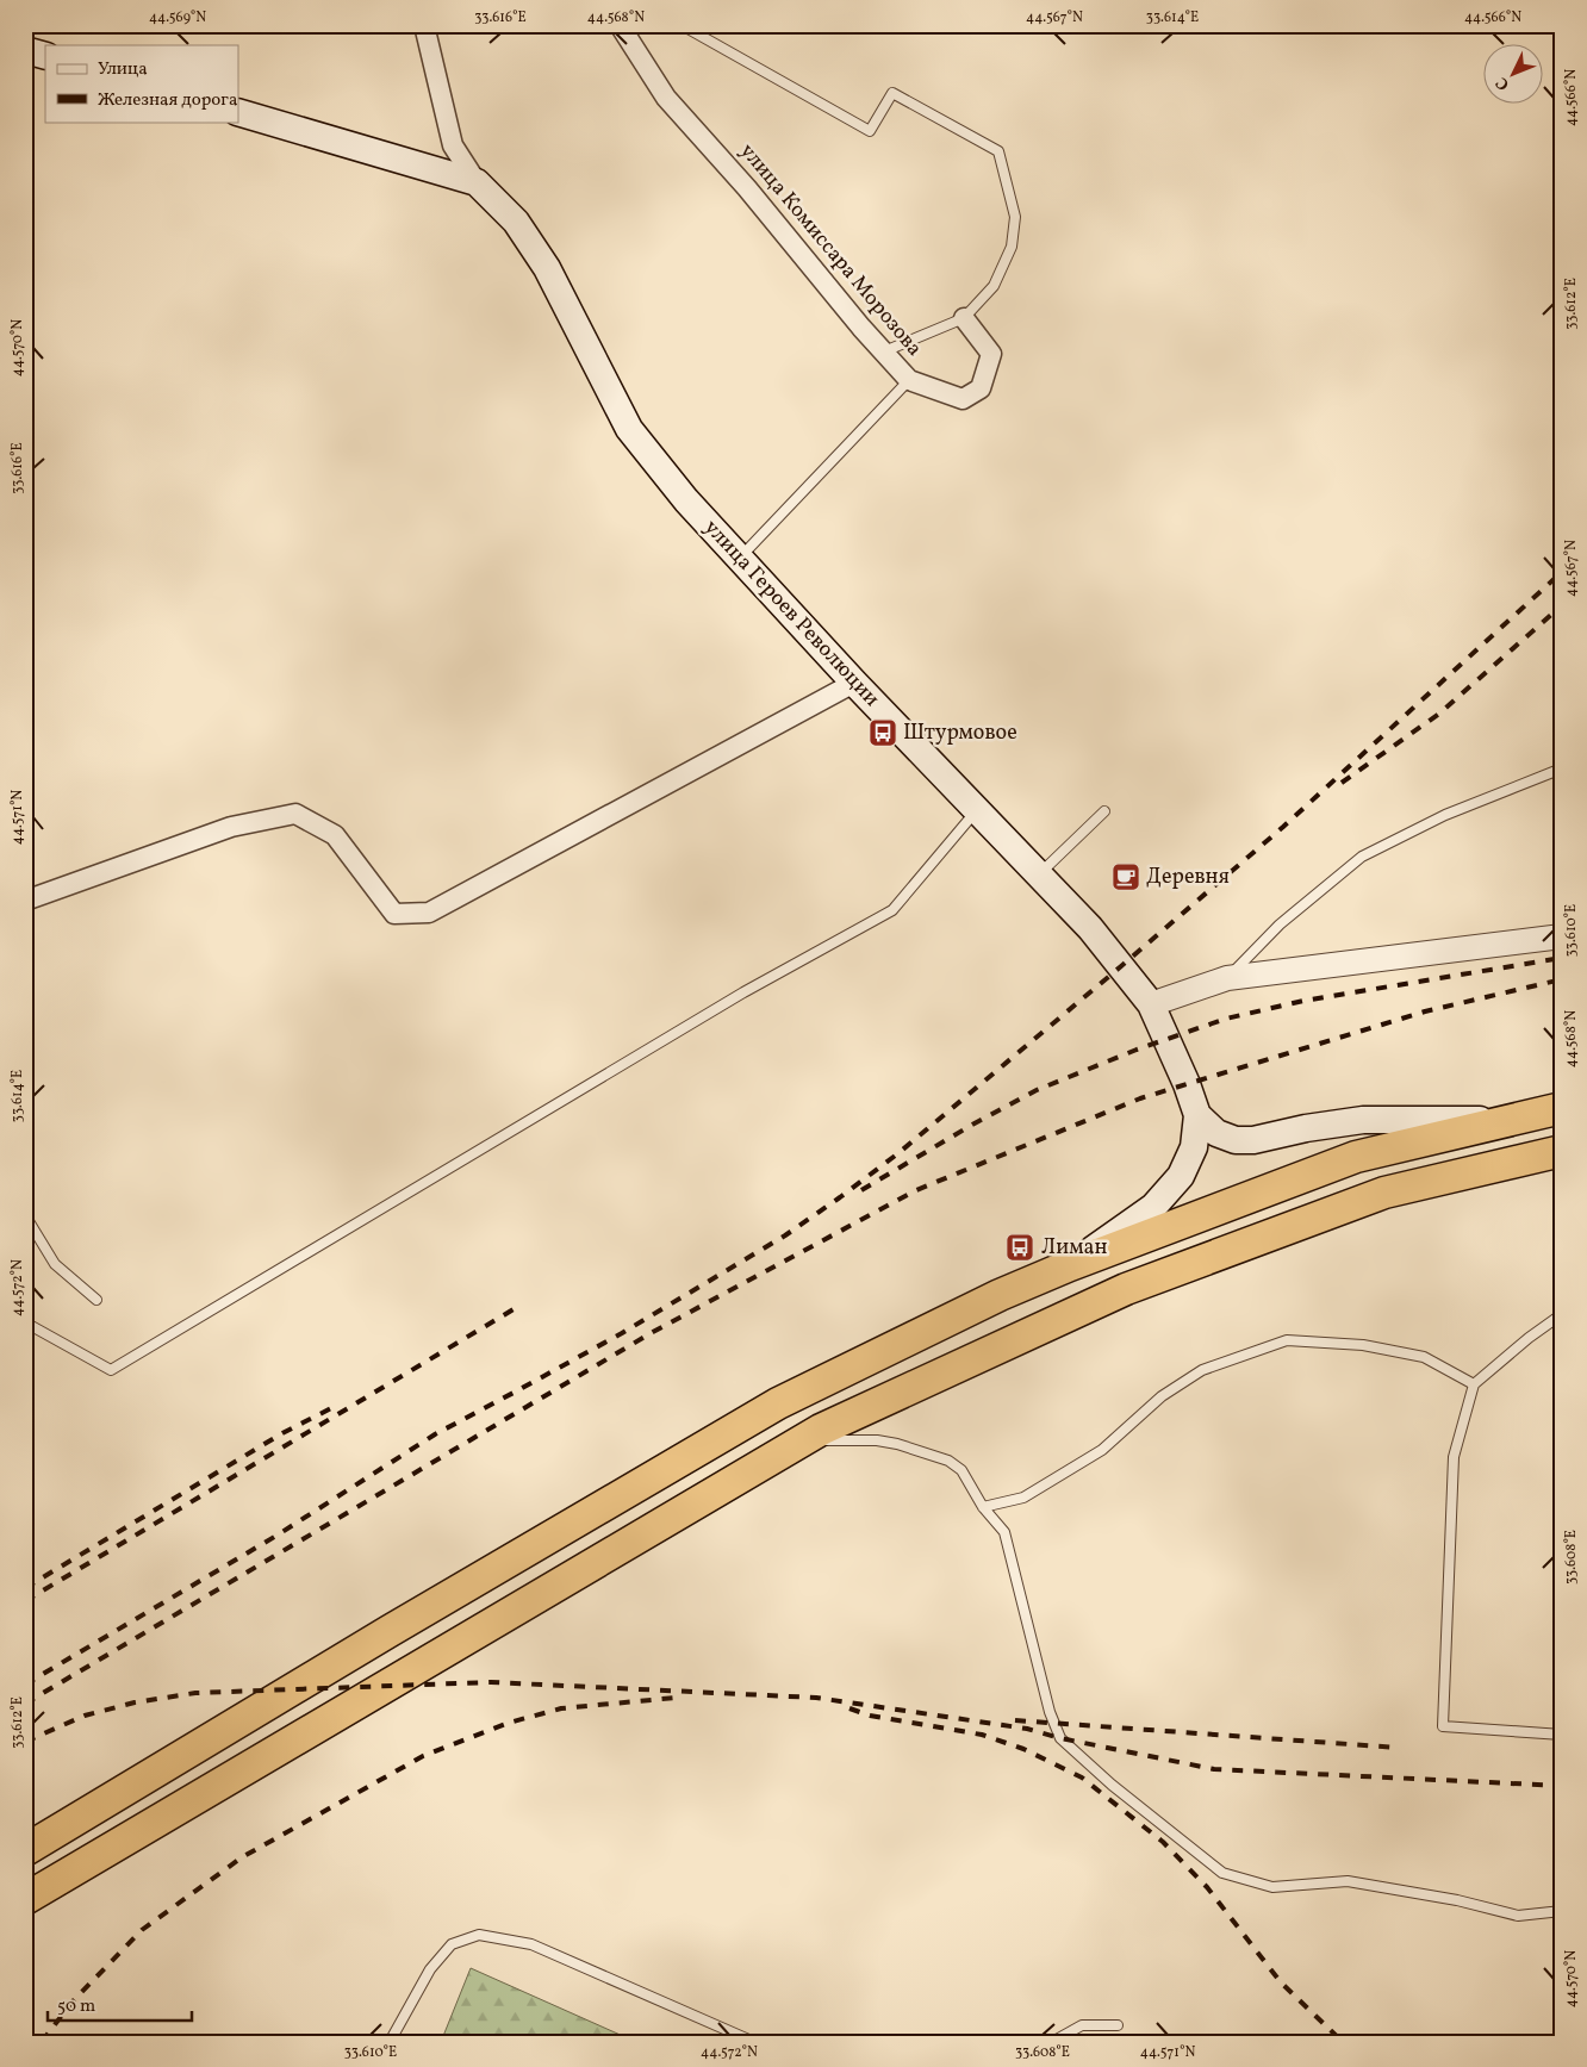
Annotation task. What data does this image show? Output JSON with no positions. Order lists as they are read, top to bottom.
{
  "streets": {
    "main road": ["улица Героев Революции"],
    "street": ["улица Комиссара Морозова"]
  },
  "places": {
    "bus stop": ["Штурмовое", "Лиман"],
    "cafe": ["Деревня"]
  },
  "legend": ["Улица", "Железная дорога"],
  "scale_bar": "50 m",
  "north": "bottom left",
  "coordinates": [
    "44.569°N",
    "33.616°E",
    "44.568°N",
    "44.567°N",
    "33.614°E",
    "44.566°N",
    "33.612°E",
    "44.570°N",
    "44.571°N",
    "33.610°E",
    "44.572°N",
    "33.608°E"
  ]
}
